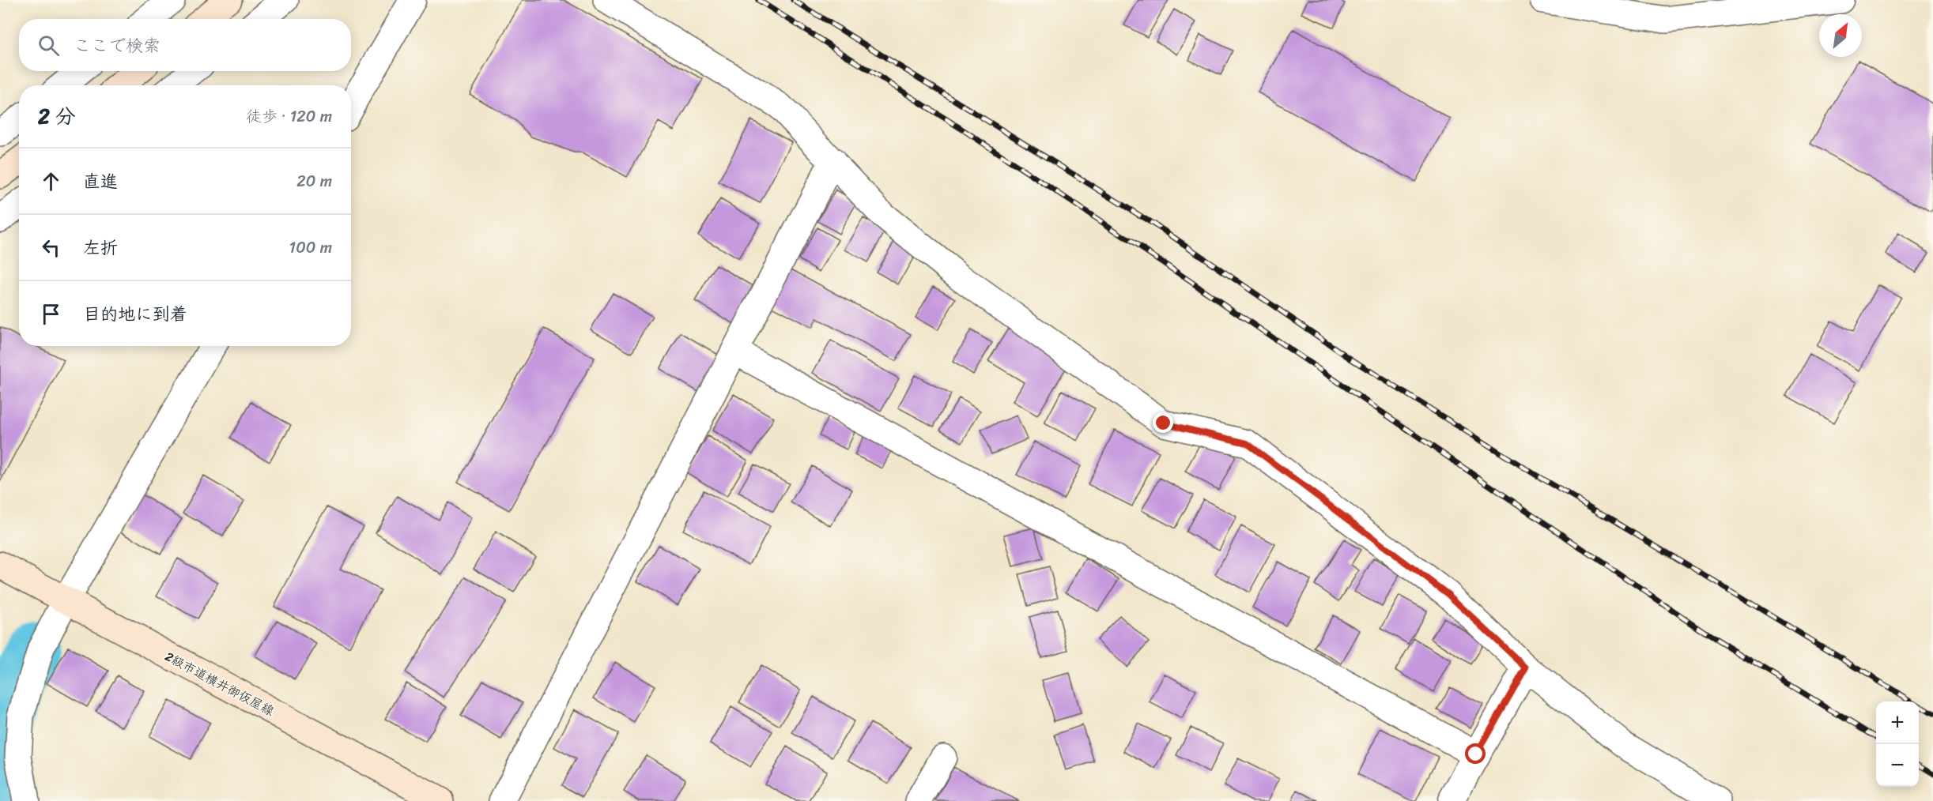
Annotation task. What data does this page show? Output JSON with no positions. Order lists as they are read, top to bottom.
{
  "streets": {
    "street": ["2級市道横井御仮屋線"]
  },
  "north": "top right",
  "page": {
    "search": "ここで検索",
    "heading": ["2 分", "徒歩 · 120 m"],
    "list": [
      ["直進", "20 m"],
      ["左折", "100 m"],
      "目的地に到着"
    ],
    "map_buttons": ["+", "−"]
  }
}
